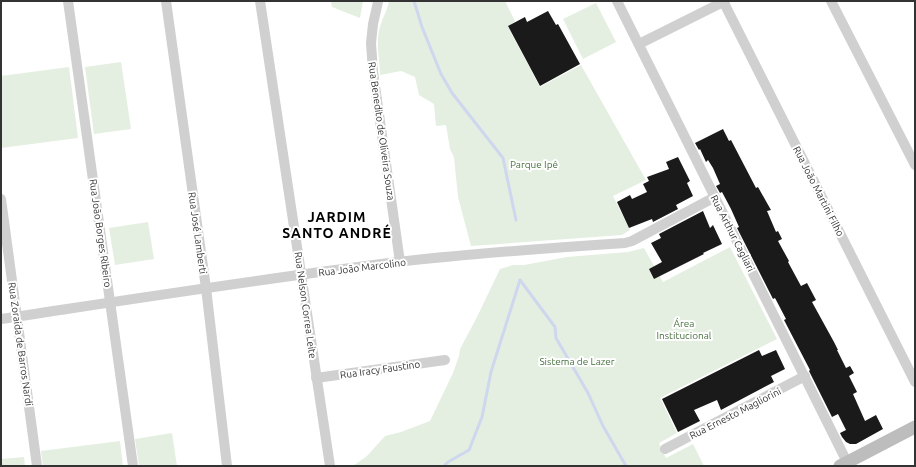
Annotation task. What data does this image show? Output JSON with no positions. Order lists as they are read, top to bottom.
{
  "streets": {
    "street": [
      "Rua Benedito de Oliveira Souza",
      "Rua João Martini Filho",
      "Rua João Borges Ribeiro",
      "Rua José Lamberti",
      "Rua Arthur Cagliari",
      "Rua João Marcolino",
      "Rua Nelson Correa Leite",
      "Rua Zoraida de Barros Nardi",
      "Rua Iracy Faustino",
      "Rua Ernesto Magliorini"
    ]
  },
  "crossings": [
    ["Rua Benedito de Oliveira Souza", "Rua João Marcolino"],
    ["Rua João Borges Ribeiro", "Rua João Marcolino"],
    ["Rua José Lamberti", "Rua João Marcolino"],
    ["Rua Arthur Cagliari", "Rua João Marcolino"],
    ["Rua Arthur Cagliari", "Rua Ernesto Magliorini"],
    ["Rua João Marcolino", "Rua Nelson Correa Leite"],
    ["Rua João Marcolino", "Rua Zoraida de Barros Nardi"],
    ["Rua Nelson Correa Leite", "Rua Iracy Faustino"]
  ],
  "districts": ["JARDIM SANTO ANDRÉ"],
  "parks": ["Parque Ipê", "Área Institucional", "Sistema de Lazer"]
}
